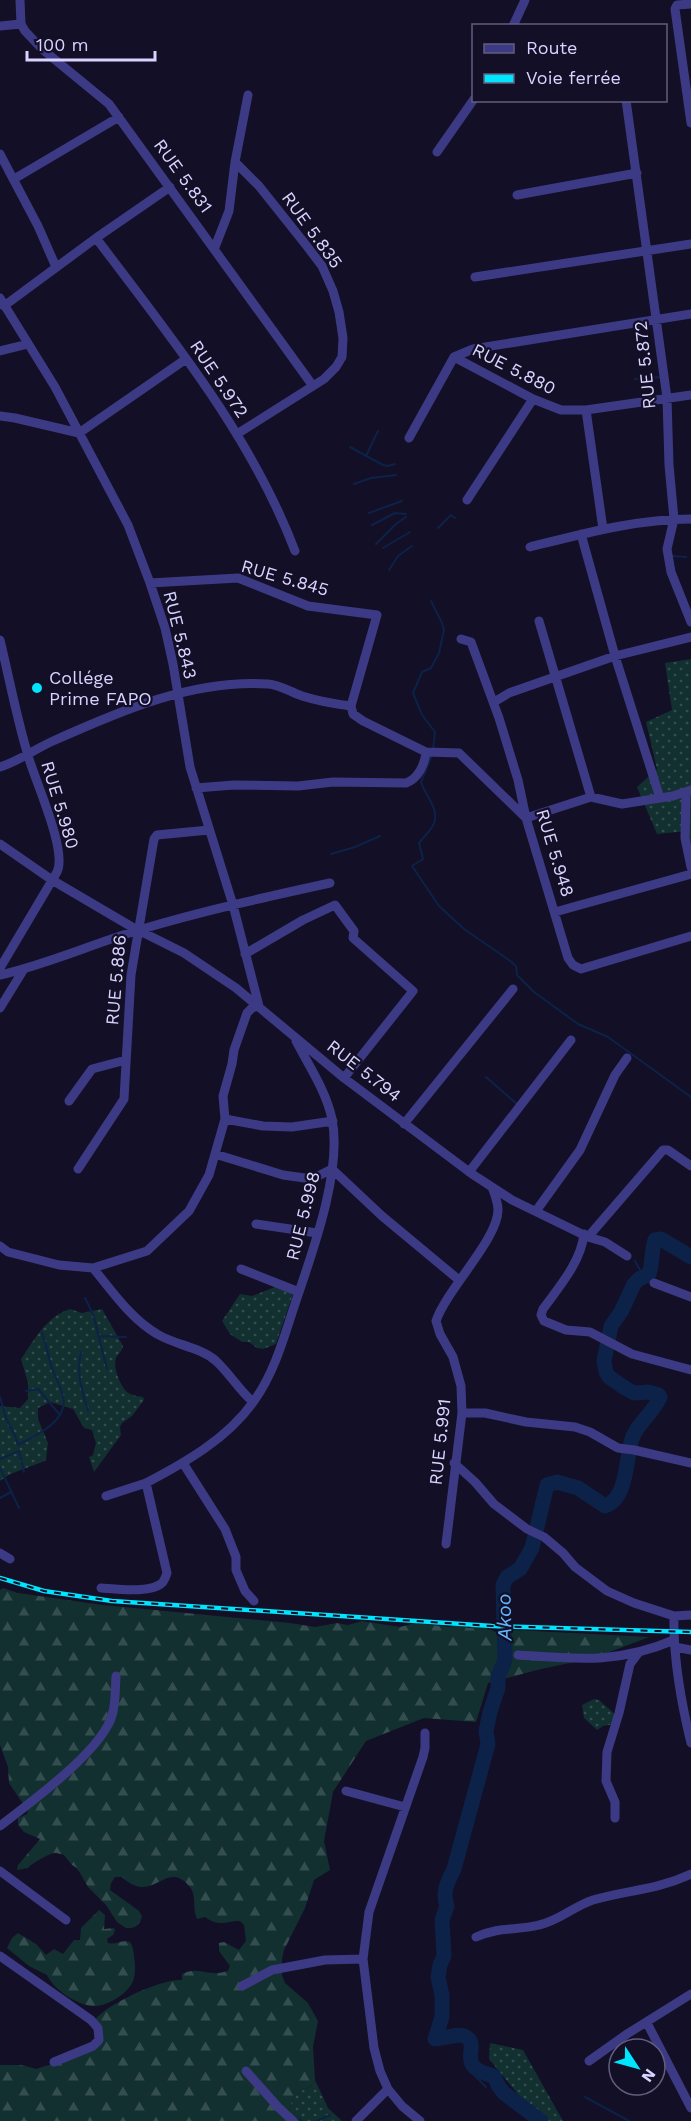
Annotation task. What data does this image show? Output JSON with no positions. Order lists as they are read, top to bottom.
{
  "streets": {
    "street": [
      "RUE 5.831",
      "RUE 5.835",
      "RUE 5.872",
      "RUE 5.880",
      "RUE 5.972",
      "RUE 5.845",
      "RUE 5.843",
      "RUE 5.980",
      "RUE 5.948",
      "RUE 5.886",
      "RUE 5.794",
      "RUE 5.998",
      "RUE 5.991"
    ]
  },
  "crossings": [
    ["RUE 5.831", "RUE 5.835"],
    ["RUE 5.835", "RUE 5.972"],
    ["RUE 5.872", "RUE 5.880"],
    ["RUE 5.845", "RUE 5.843"],
    ["RUE 5.843", "RUE 5.886"],
    ["RUE 5.843", "RUE 5.794"],
    ["RUE 5.980", "RUE 5.794"],
    ["RUE 5.886", "RUE 5.794"],
    ["RUE 5.794", "RUE 5.998"],
    ["RUE 5.794", "RUE 5.991"]
  ],
  "water": ["Akoo"],
  "places": ["Collége Prime FAPO"],
  "legend": ["Route", "Voie ferrée"],
  "scale_bar": "100 m",
  "north": "bottom right"
}
